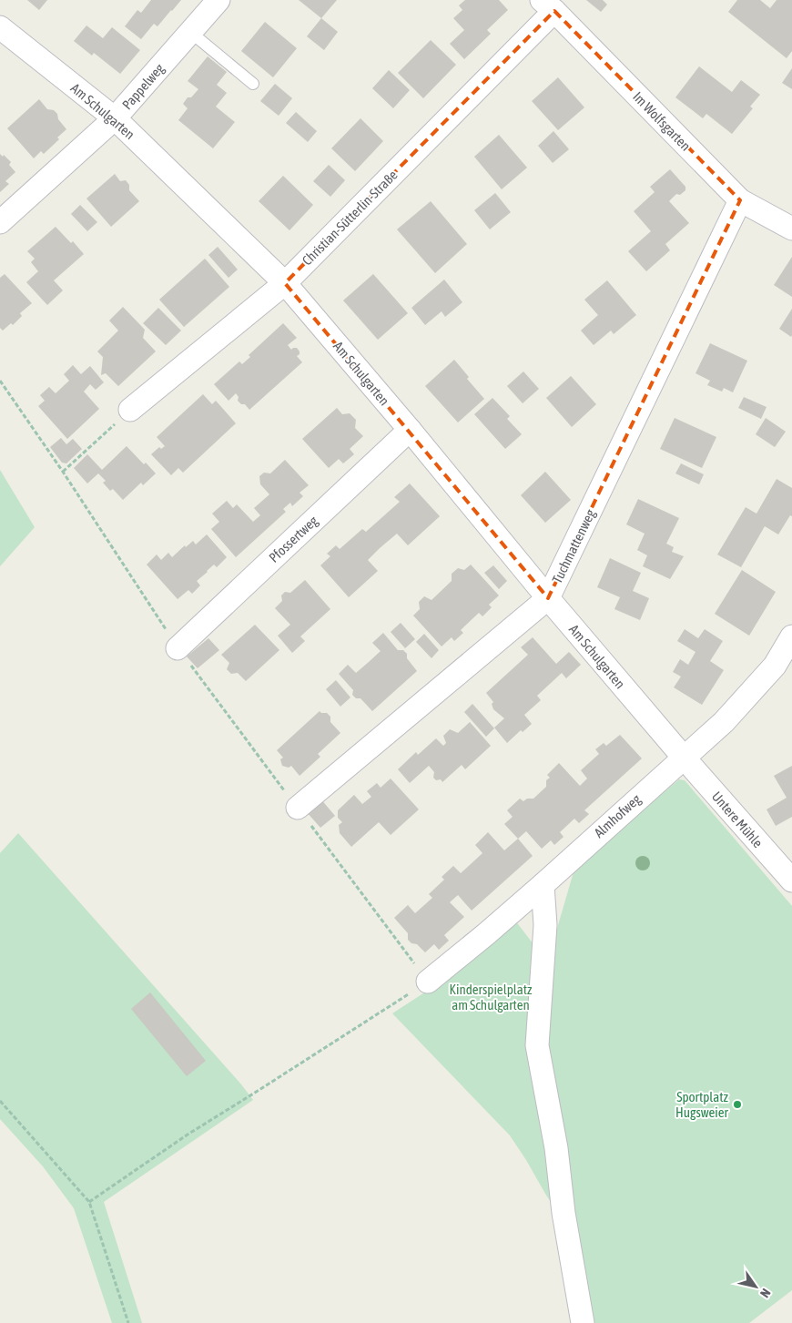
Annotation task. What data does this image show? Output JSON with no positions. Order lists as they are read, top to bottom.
{
  "streets": {
    "street": [
      "Pappelweg",
      "Am Schulgarten",
      "Im Wolfsgarten",
      "Christian-Sütterlin-Straße",
      "Pfossertweg",
      "Tuchmattenweg",
      "Almhofweg",
      "Untere Mühle"
    ]
  },
  "crossings": [
    ["Pappelweg", "Am Schulgarten"],
    ["Am Schulgarten", "Christian-Sütterlin-Straße"],
    ["Am Schulgarten", "Pfossertweg"],
    ["Am Schulgarten", "Tuchmattenweg"],
    ["Am Schulgarten", "Almhofweg"],
    ["Am Schulgarten", "Untere Mühle"],
    ["Im Wolfsgarten", "Christian-Sütterlin-Straße"],
    ["Im Wolfsgarten", "Tuchmattenweg"],
    ["Almhofweg", "Untere Mühle"]
  ],
  "parks": ["Kinderspielplatz am Schulgarten"],
  "places": ["Sportplatz Hugsweier"],
  "north": "bottom right"
}
